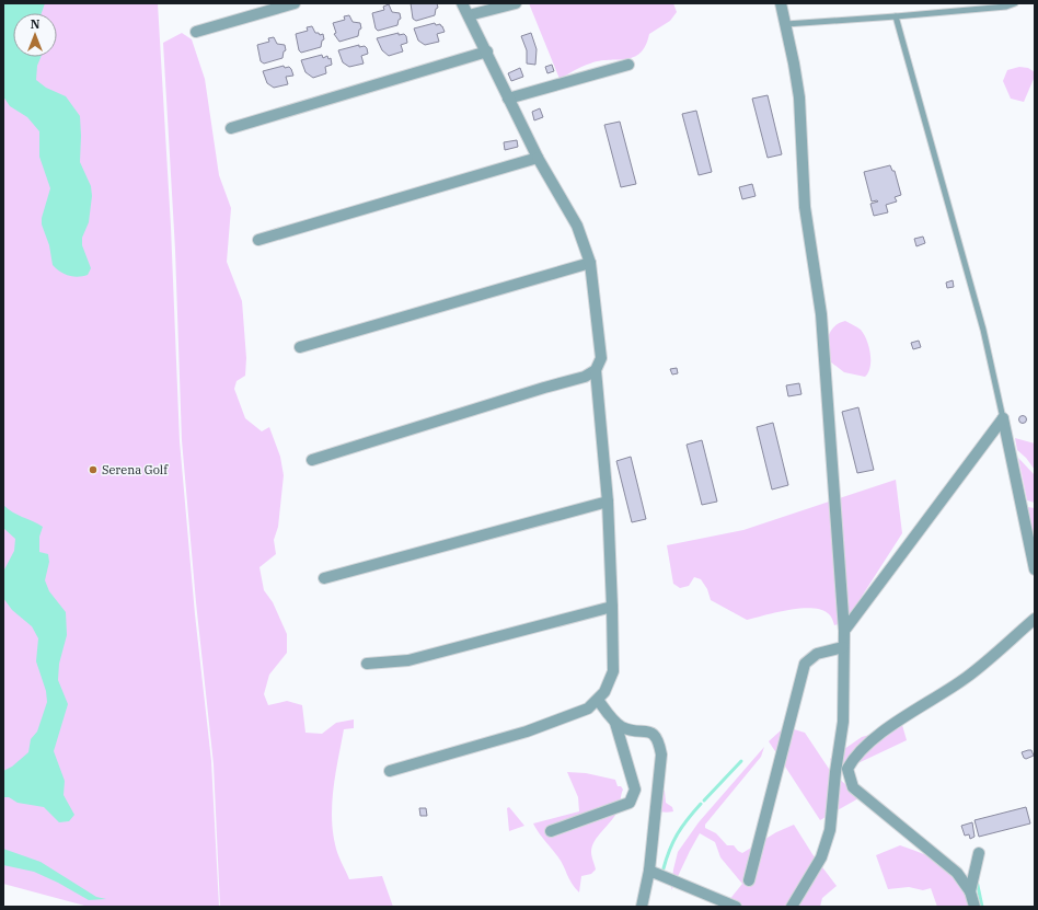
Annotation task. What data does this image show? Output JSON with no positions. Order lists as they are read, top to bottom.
{
  "places": ["Serena Golf"],
  "north": "top"
}
